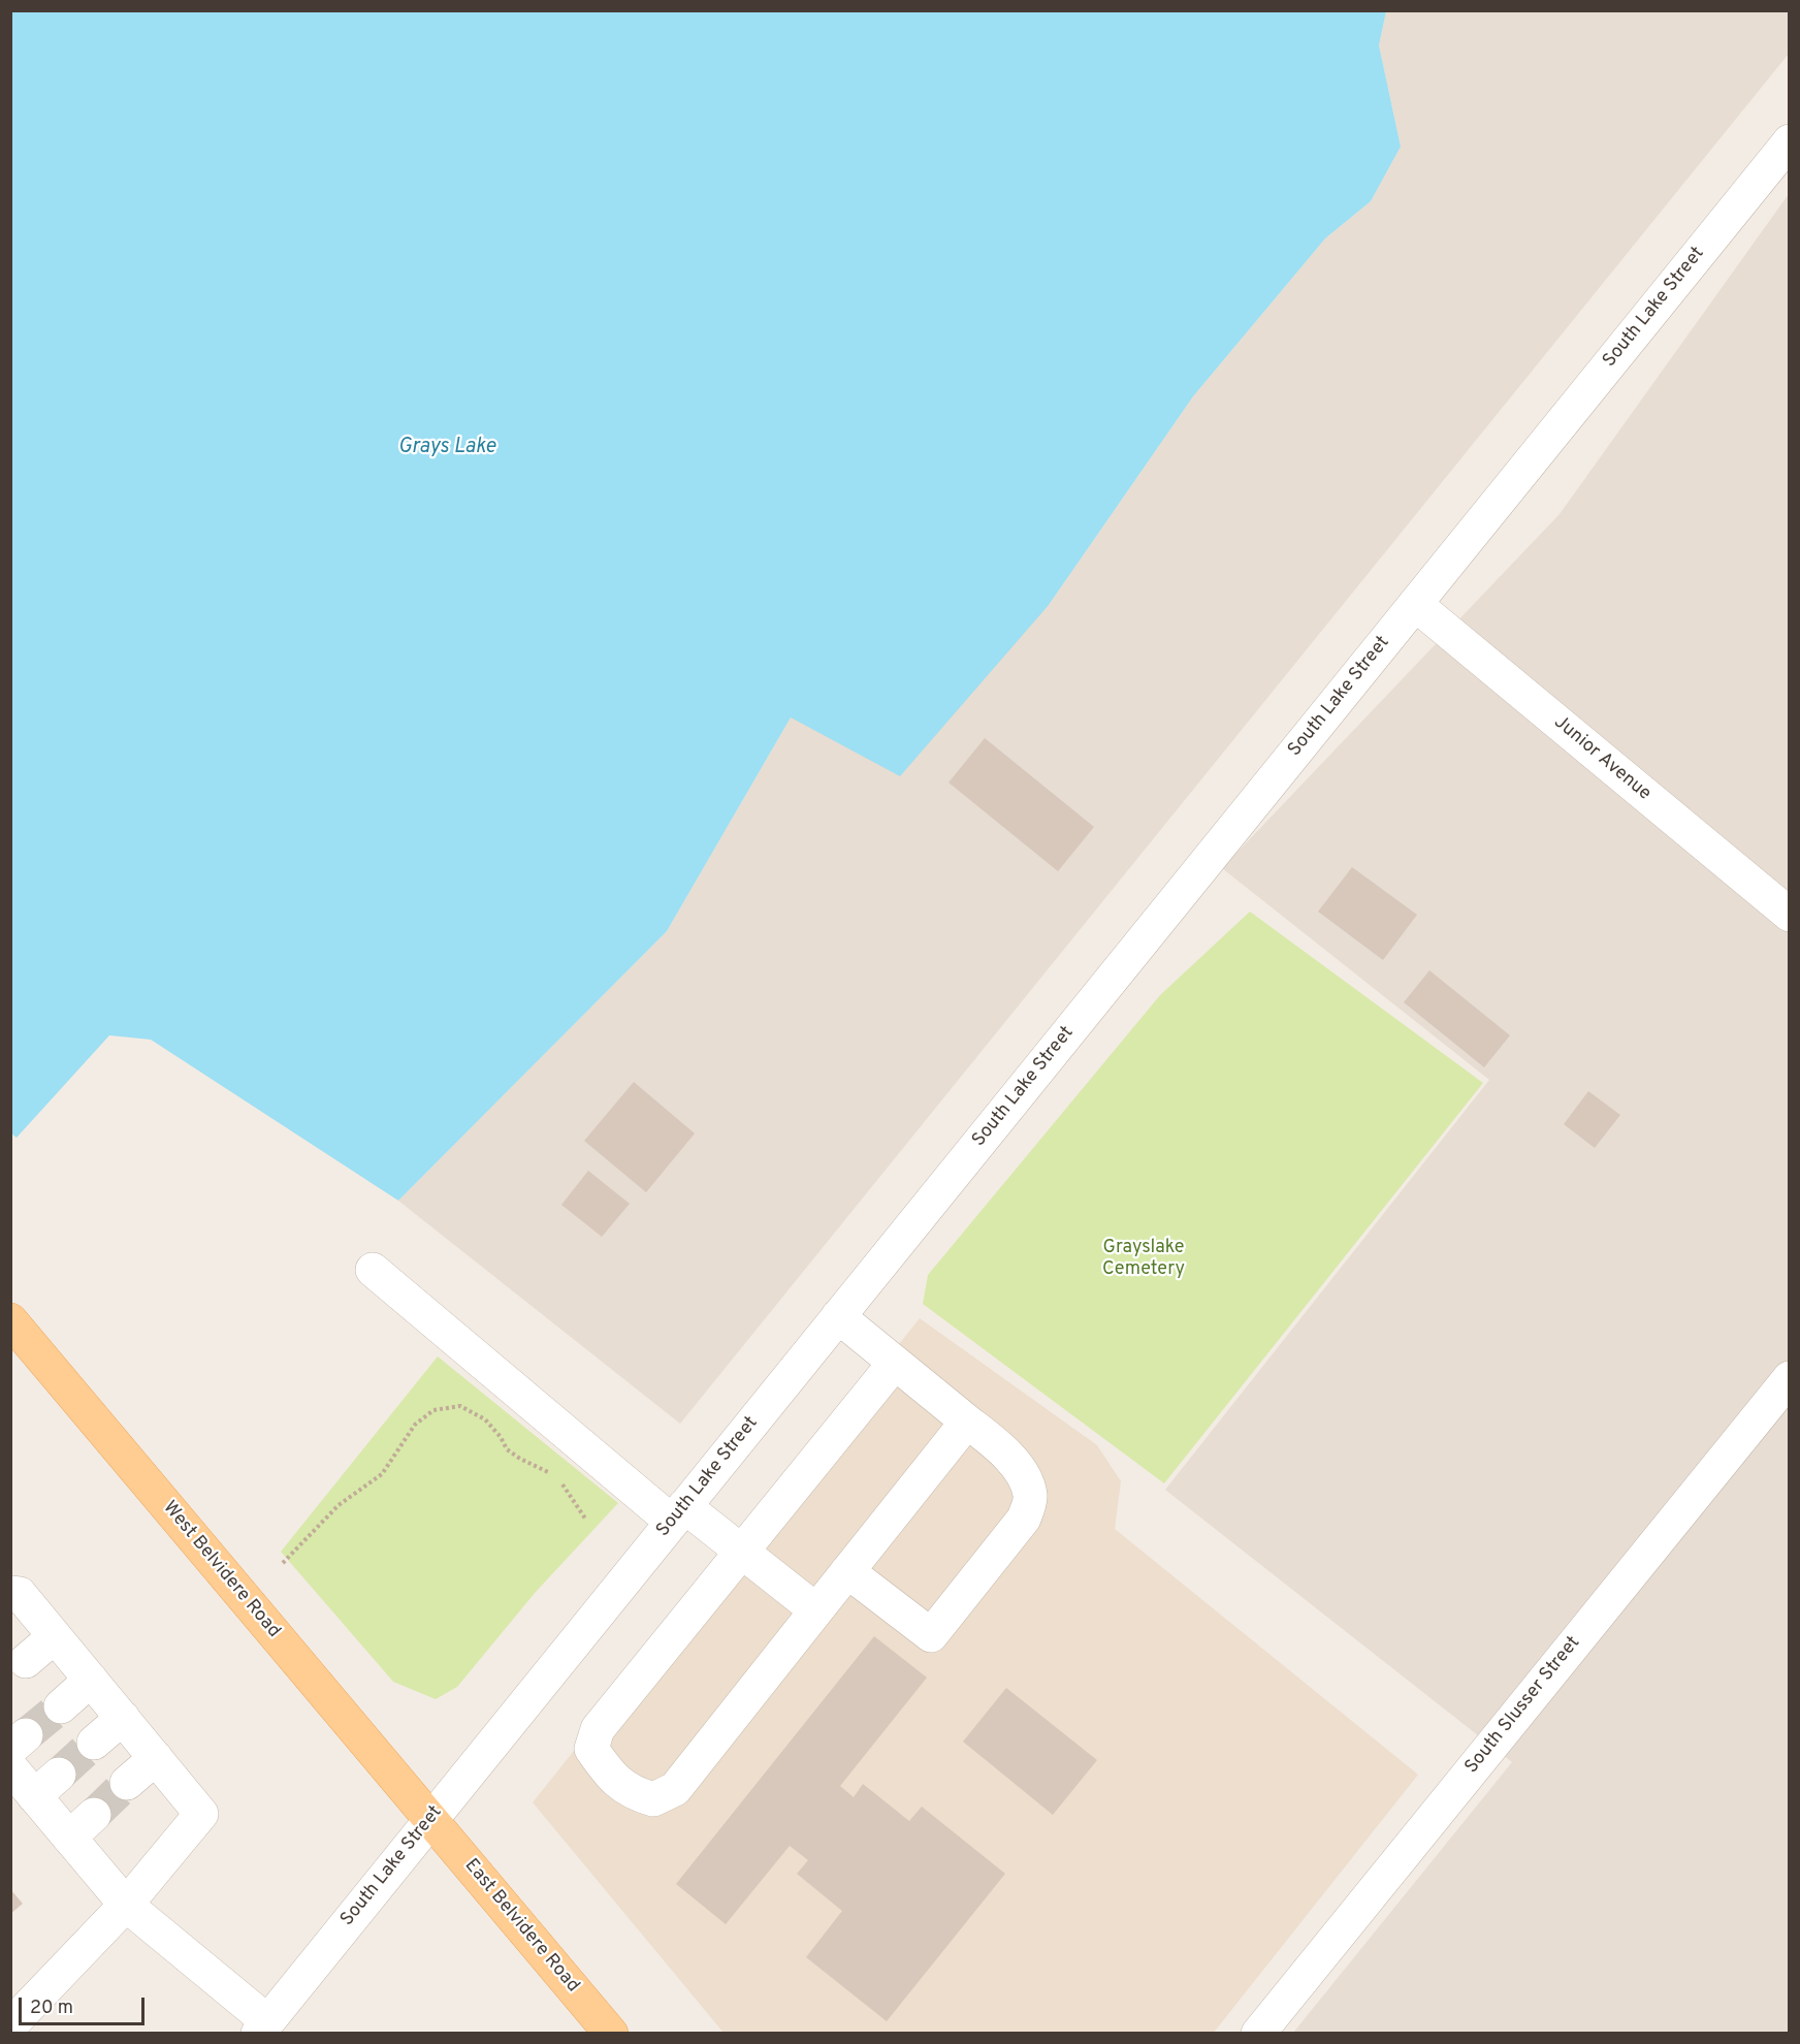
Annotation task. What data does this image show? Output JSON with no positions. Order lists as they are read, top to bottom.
{
  "streets": {
    "main road": ["West Belvidere Road", "East Belvidere Road"],
    "street": ["South Lake Street", "Junior Avenue", "South Slusser Street"]
  },
  "crossings": [
    ["South Lake Street", "Junior Avenue"],
    ["South Lake Street", "West Belvidere Road"],
    ["South Lake Street", "East Belvidere Road"],
    ["West Belvidere Road", "East Belvidere Road"]
  ],
  "water": ["Grays Lake"],
  "parks": ["Grayslake Cemetery"],
  "scale_bar": "20 m"
}
